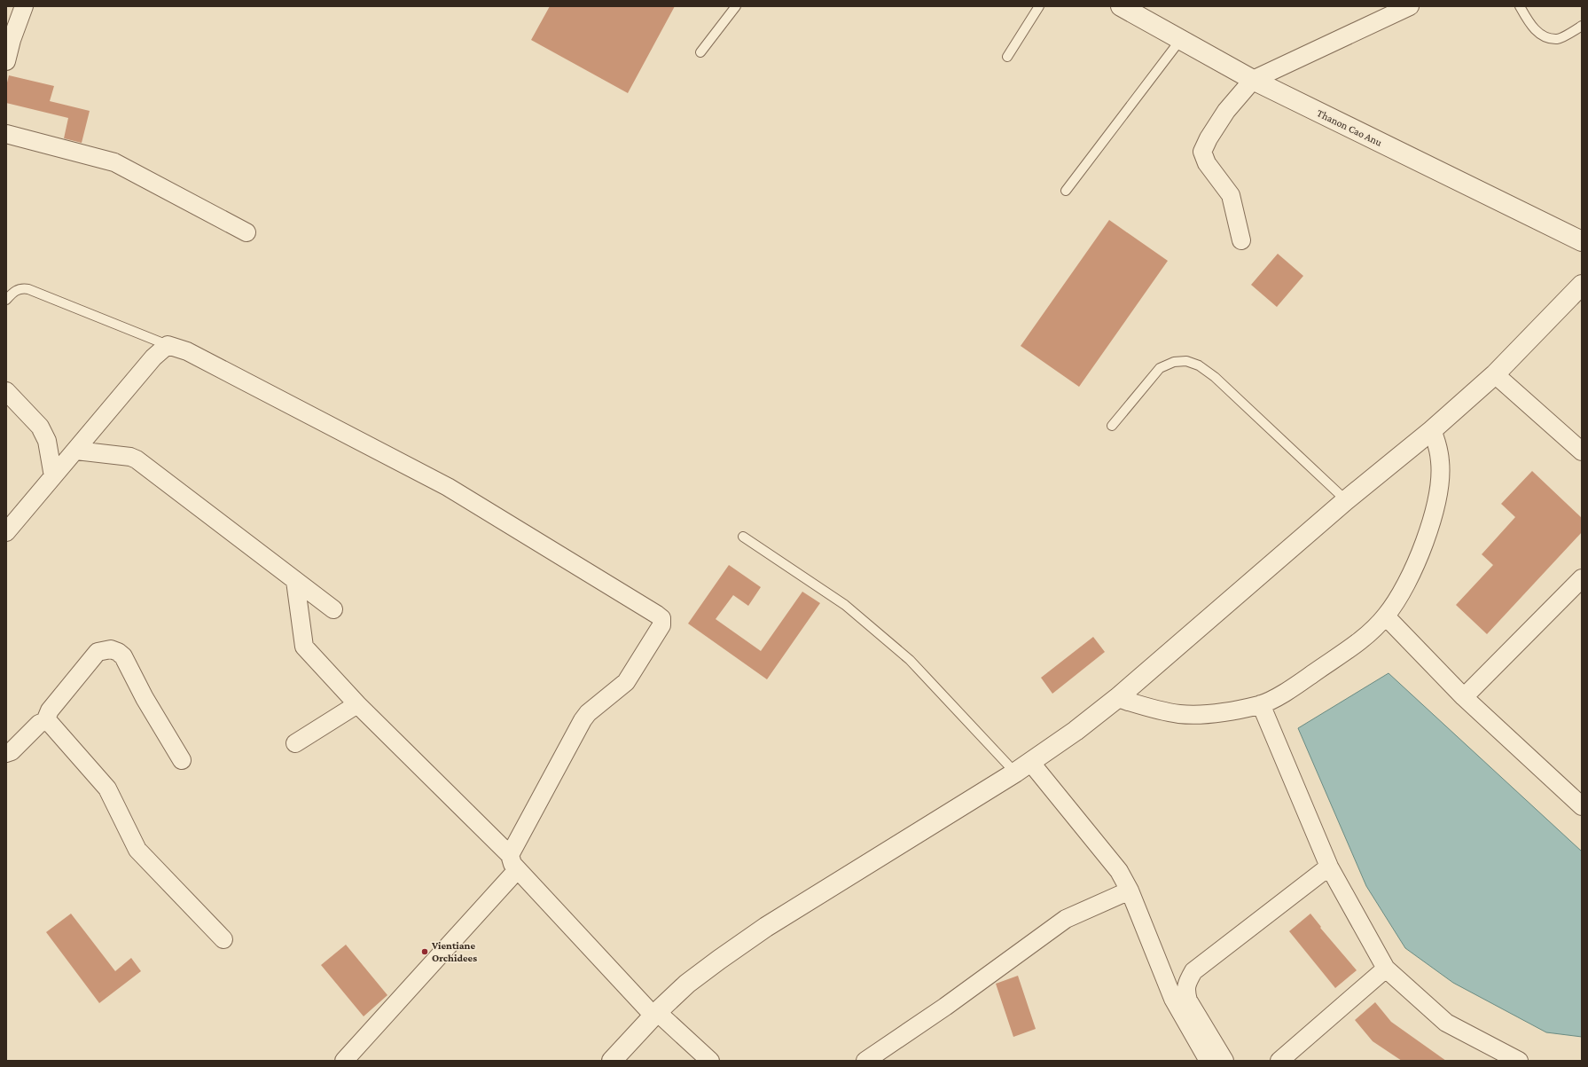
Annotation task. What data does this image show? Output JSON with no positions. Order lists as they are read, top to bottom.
{
  "streets": {
    "street": ["Thanon Cao Anu"]
  },
  "places": ["Vientiane Orchidees"]
}
